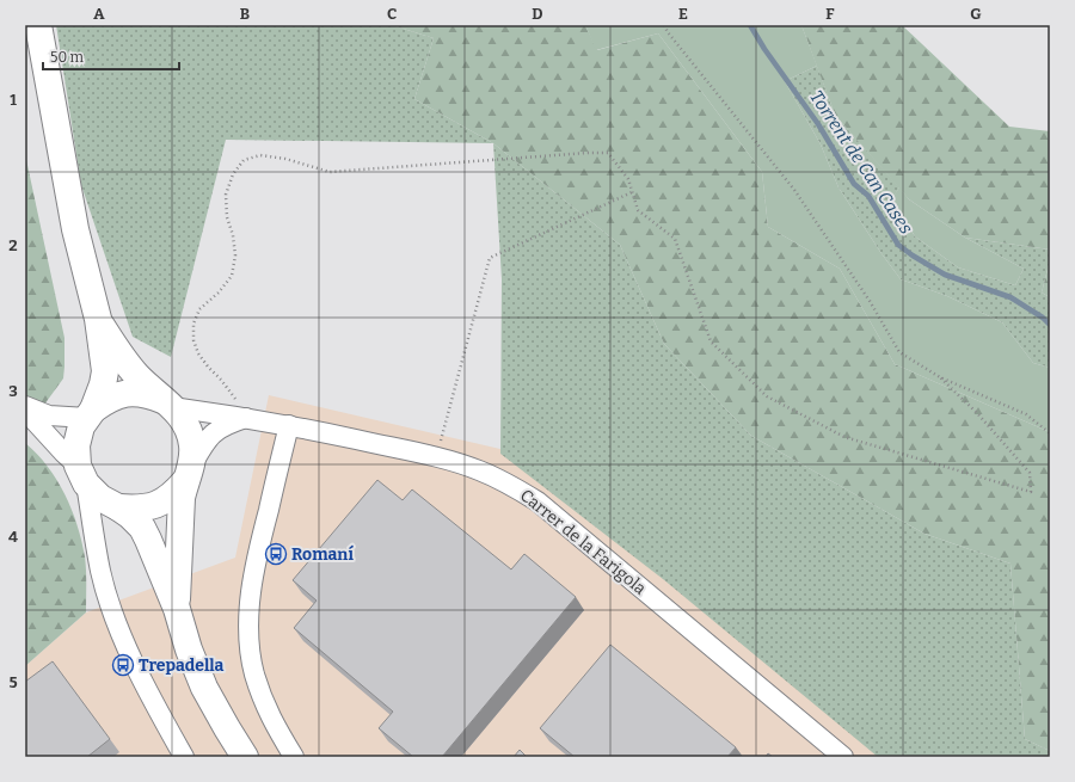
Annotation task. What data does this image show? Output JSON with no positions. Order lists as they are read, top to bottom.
{
  "streets": {
    "street": ["Carrer de la Farigola"]
  },
  "water": ["Torrent de Can Cases"],
  "places": {
    "bus stop": ["Romaní", "Trepadella"]
  },
  "scale_bar": "50 m",
  "grid": {
    "columns": [
      "A",
      "B",
      "C",
      "D",
      "E",
      "F",
      "G"
    ],
    "rows": [
      "1",
      "2",
      "3",
      "4",
      "5"
    ]
  }
}
